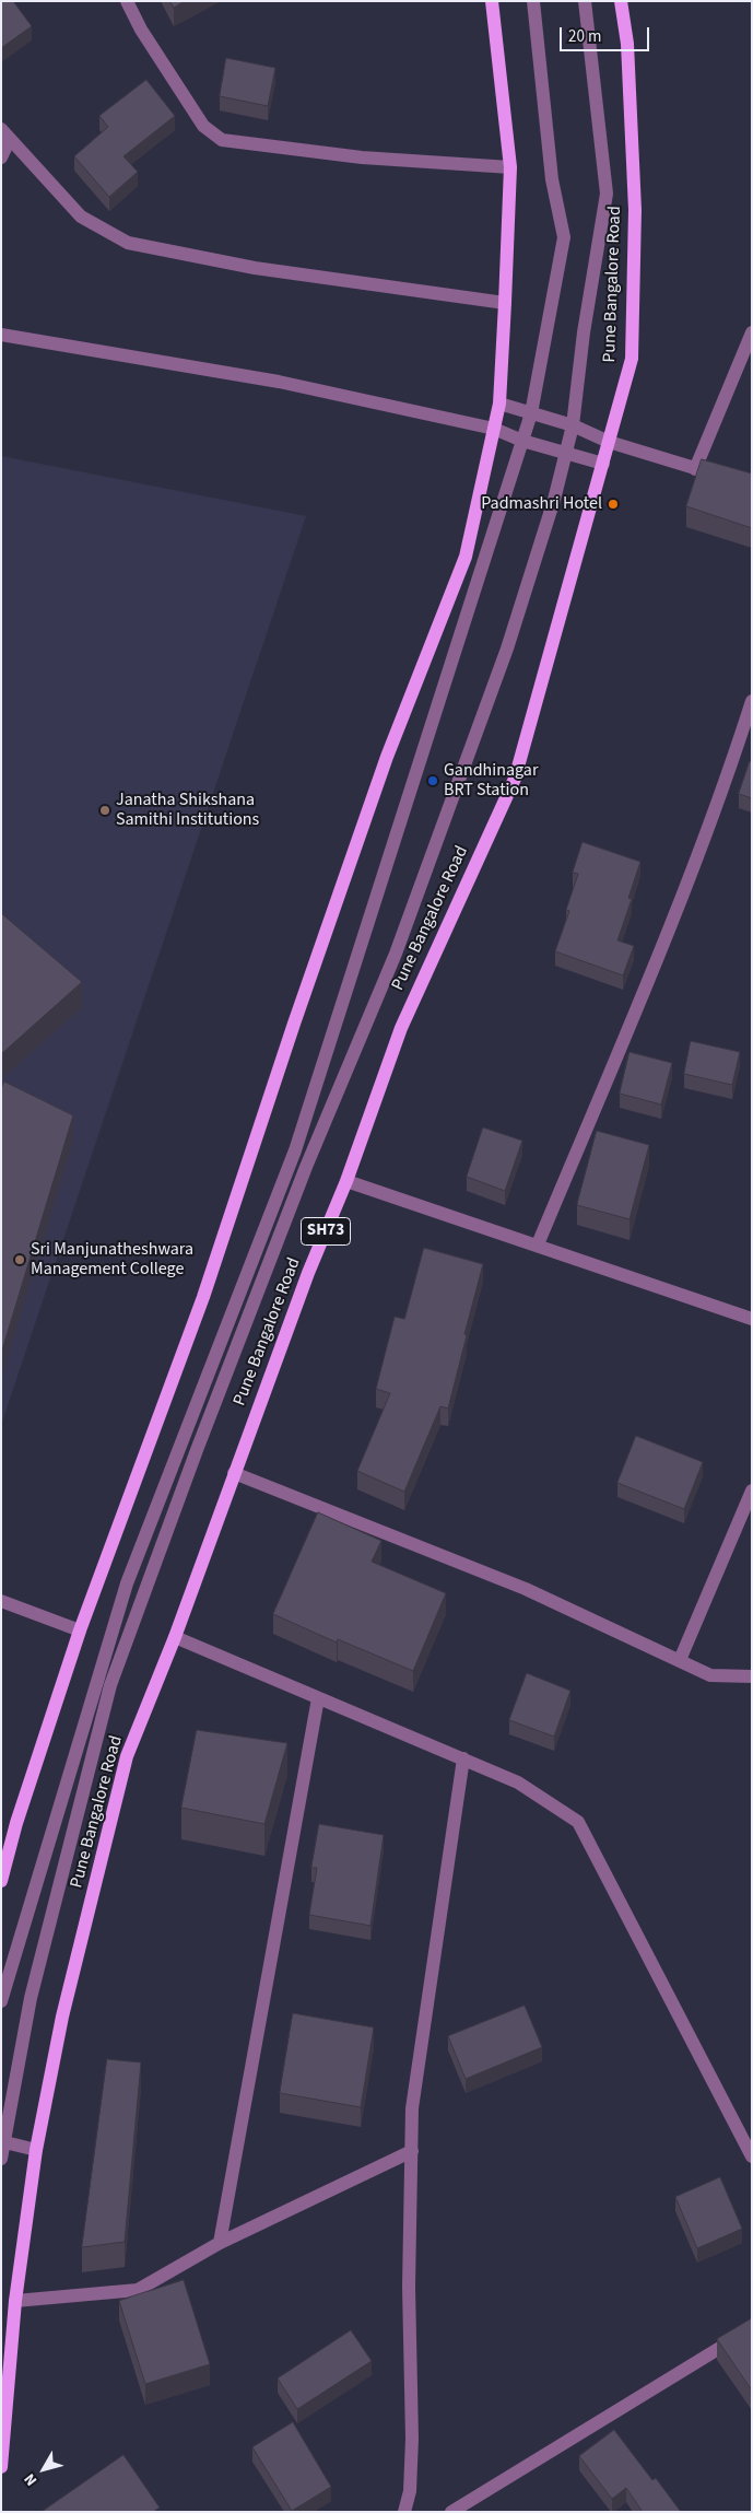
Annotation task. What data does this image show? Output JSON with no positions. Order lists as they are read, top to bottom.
{
  "streets": {
    "main road": ["Pune Bangalore Road", "SH73"]
  },
  "places": [
    "Padmashri Hotel",
    "Gandhinagar BRT Station",
    "Janatha Shikshana Samithi Institutions",
    "Sri Manjunatheshwara Management College"
  ],
  "scale_bar": "20 m",
  "north": "bottom left"
}
